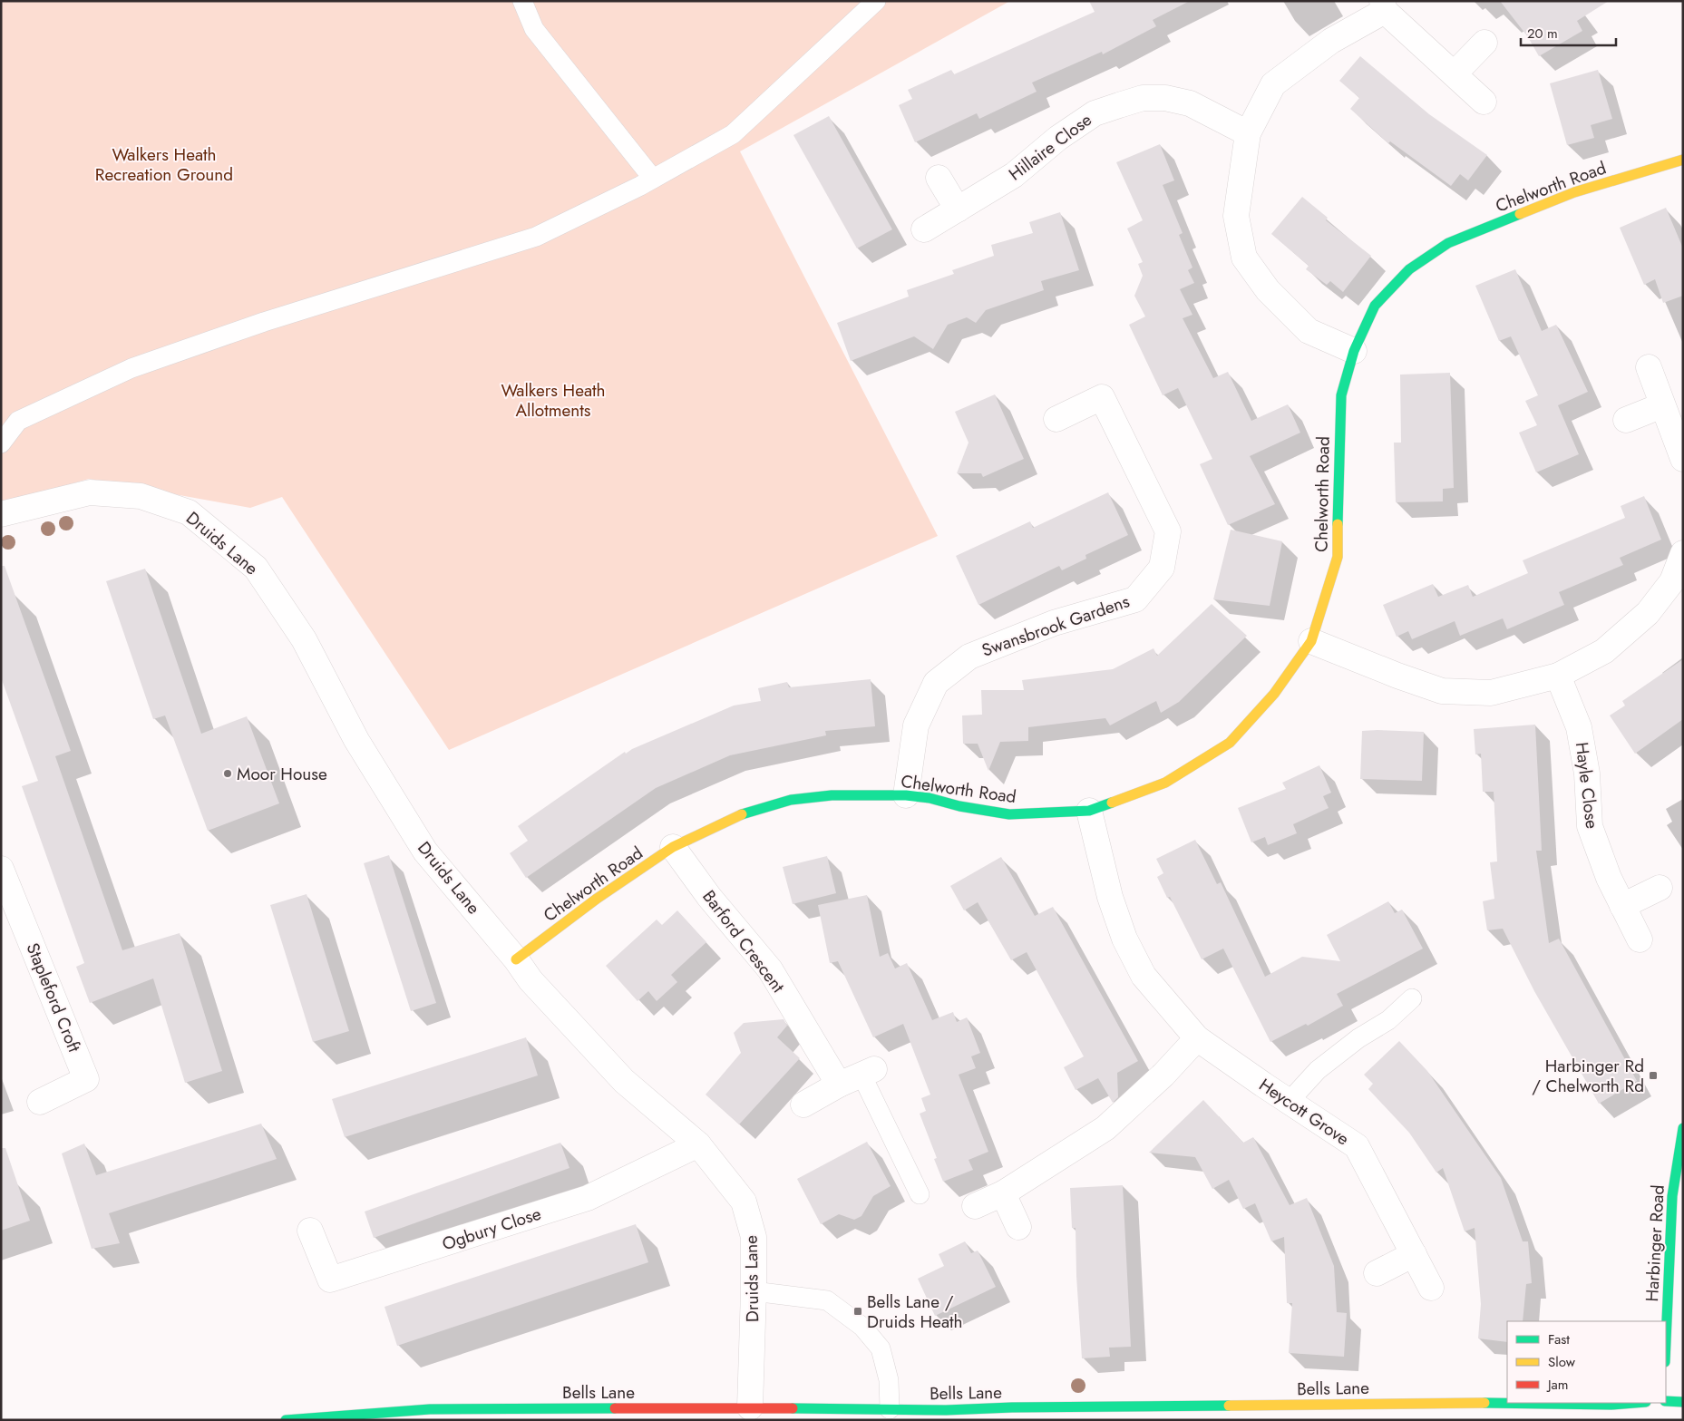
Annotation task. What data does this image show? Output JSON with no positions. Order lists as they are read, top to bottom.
{
  "streets": {
    "street": [
      "Hillaire Close",
      "Chelworth Road",
      "Druids Lane",
      "Swansbrook Gardens",
      "Hayle Close",
      "Barford Crescent",
      "Stapleford Croft",
      "Heycott Grove",
      "Ogbury Close",
      "Harbinger Road",
      "Bells Lane"
    ]
  },
  "crossings": [
    ["Chelworth Road", "Druids Lane"],
    ["Chelworth Road", "Swansbrook Gardens"],
    ["Chelworth Road", "Barford Crescent"],
    ["Chelworth Road", "Heycott Grove"],
    ["Druids Lane", "Ogbury Close"],
    ["Druids Lane", "Bells Lane"]
  ],
  "parks": ["Walkers Heath Recreation Ground", "Walkers Heath Allotments"],
  "places": {
    "other": ["Moor House"],
    "transit": ["Harbinger Rd / Chelworth Rd", "Bells Lane / Druids Heath"]
  },
  "legend": ["Fast", "Slow", "Jam"],
  "scale_bar": "20 m"
}
